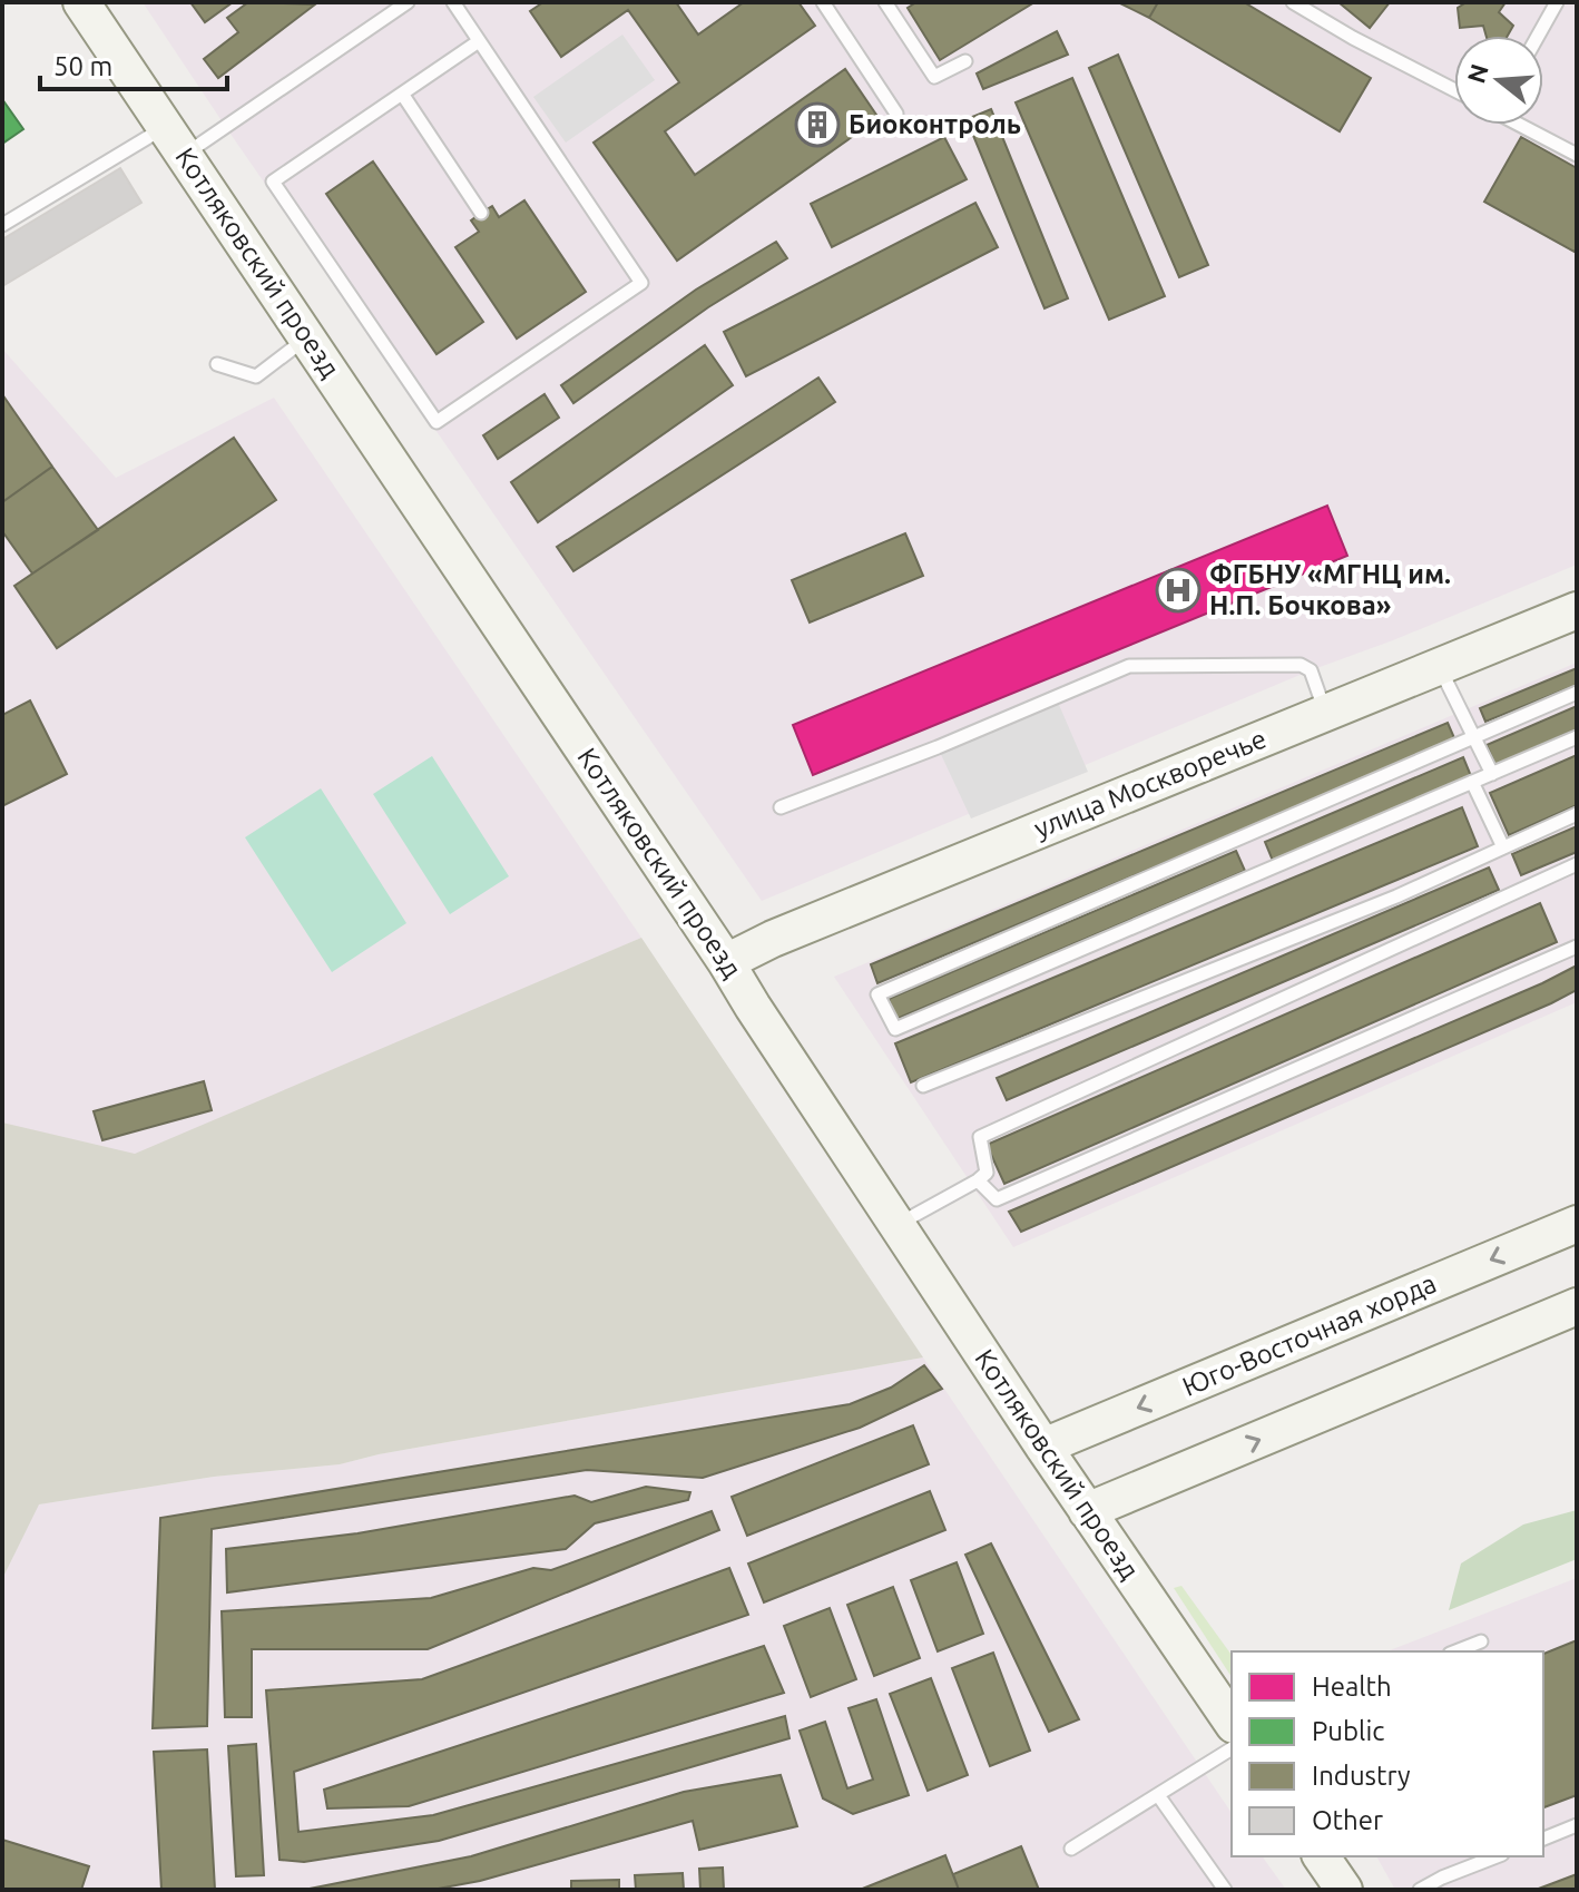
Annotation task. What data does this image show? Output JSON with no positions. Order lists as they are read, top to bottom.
{
  "streets": {
    "main road": ["Котляковский проезд", "улица Москворечье", "Юго-Восточная хорда"]
  },
  "crossings": [
    ["Котляковский проезд", "улица Москворечье"],
    ["Котляковский проезд", "Юго-Восточная хорда"]
  ],
  "places": {
    "building": ["Биоконтроль"],
    "hospital": ["ФГБНУ «МГНЦ им. Н.П. Бочкова»"]
  },
  "legend": [
    "Health",
    "Public",
    "Industry",
    "Other"
  ],
  "scale_bar": "50 m",
  "north": "left"
}
